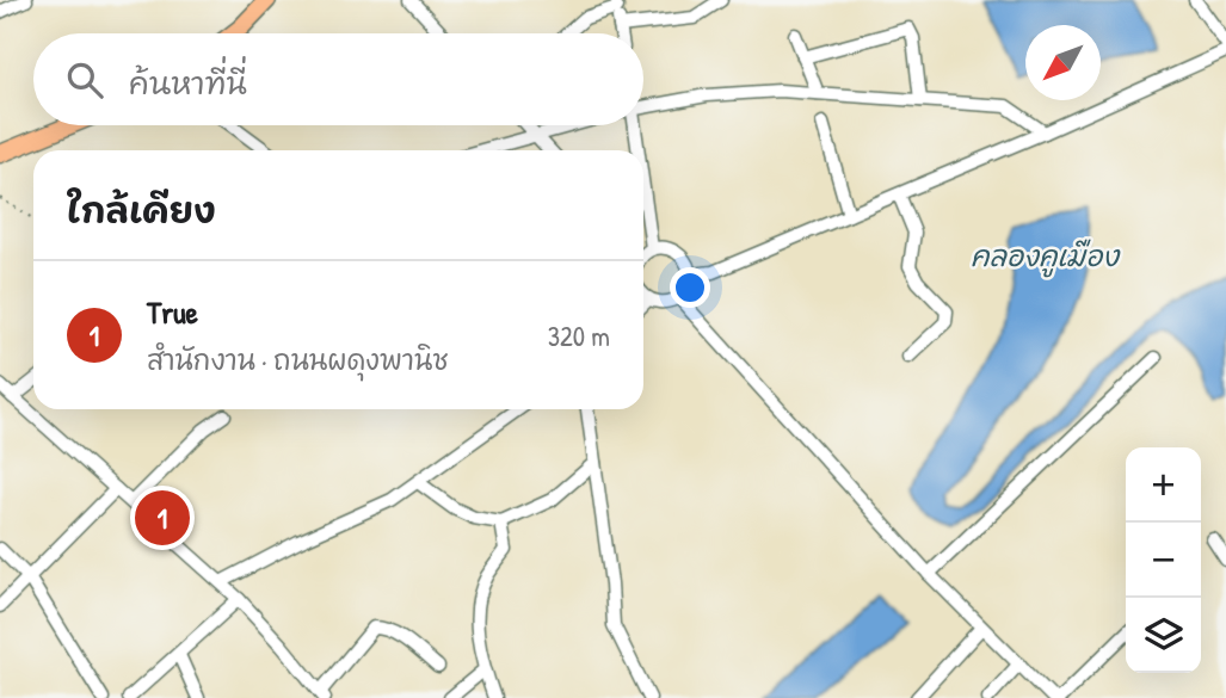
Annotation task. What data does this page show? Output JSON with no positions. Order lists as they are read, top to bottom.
{
  "water": ["คลองคูเมือง"],
  "north": "bottom left",
  "page": {
    "search": "ค้นหาที่นี่",
    "heading": "ใกล้เคียง",
    "list": [
      {
        "mark": "1",
        "name": "True",
        "note": "สำนักงาน · ถนนผดุงพานิช",
        "value": "320 m"
      }
    ],
    "map_buttons": ["+", "−"],
    "pins": "1"
  }
}
